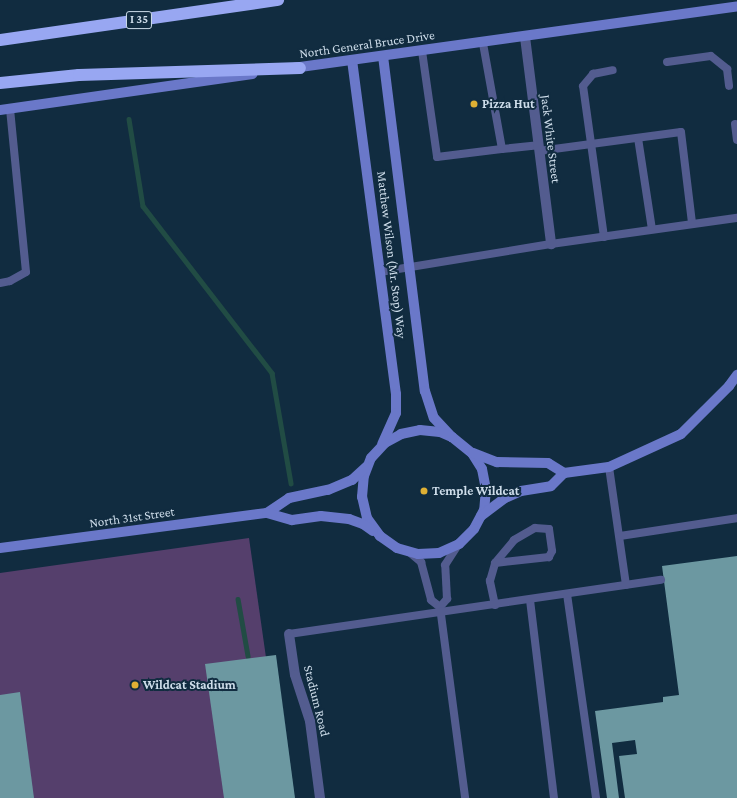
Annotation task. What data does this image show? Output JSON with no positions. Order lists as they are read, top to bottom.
{
  "streets": {
    "highway": ["I 35"],
    "street": [
      "North General Bruce Drive",
      "Jack White Street",
      "Matthew Wilson (Mr. Stop) Way",
      "North 31st Street",
      "Stadium Road"
    ]
  },
  "crossings": [
    ["North General Bruce Drive", "Jack White Street"],
    ["North General Bruce Drive", "Matthew Wilson (Mr. Stop) Way"],
    ["Matthew Wilson (Mr. Stop) Way", "North 31st Street"]
  ],
  "places": ["Pizza Hut", "Temple Wildcat", "Wildcat Stadium"]
}
